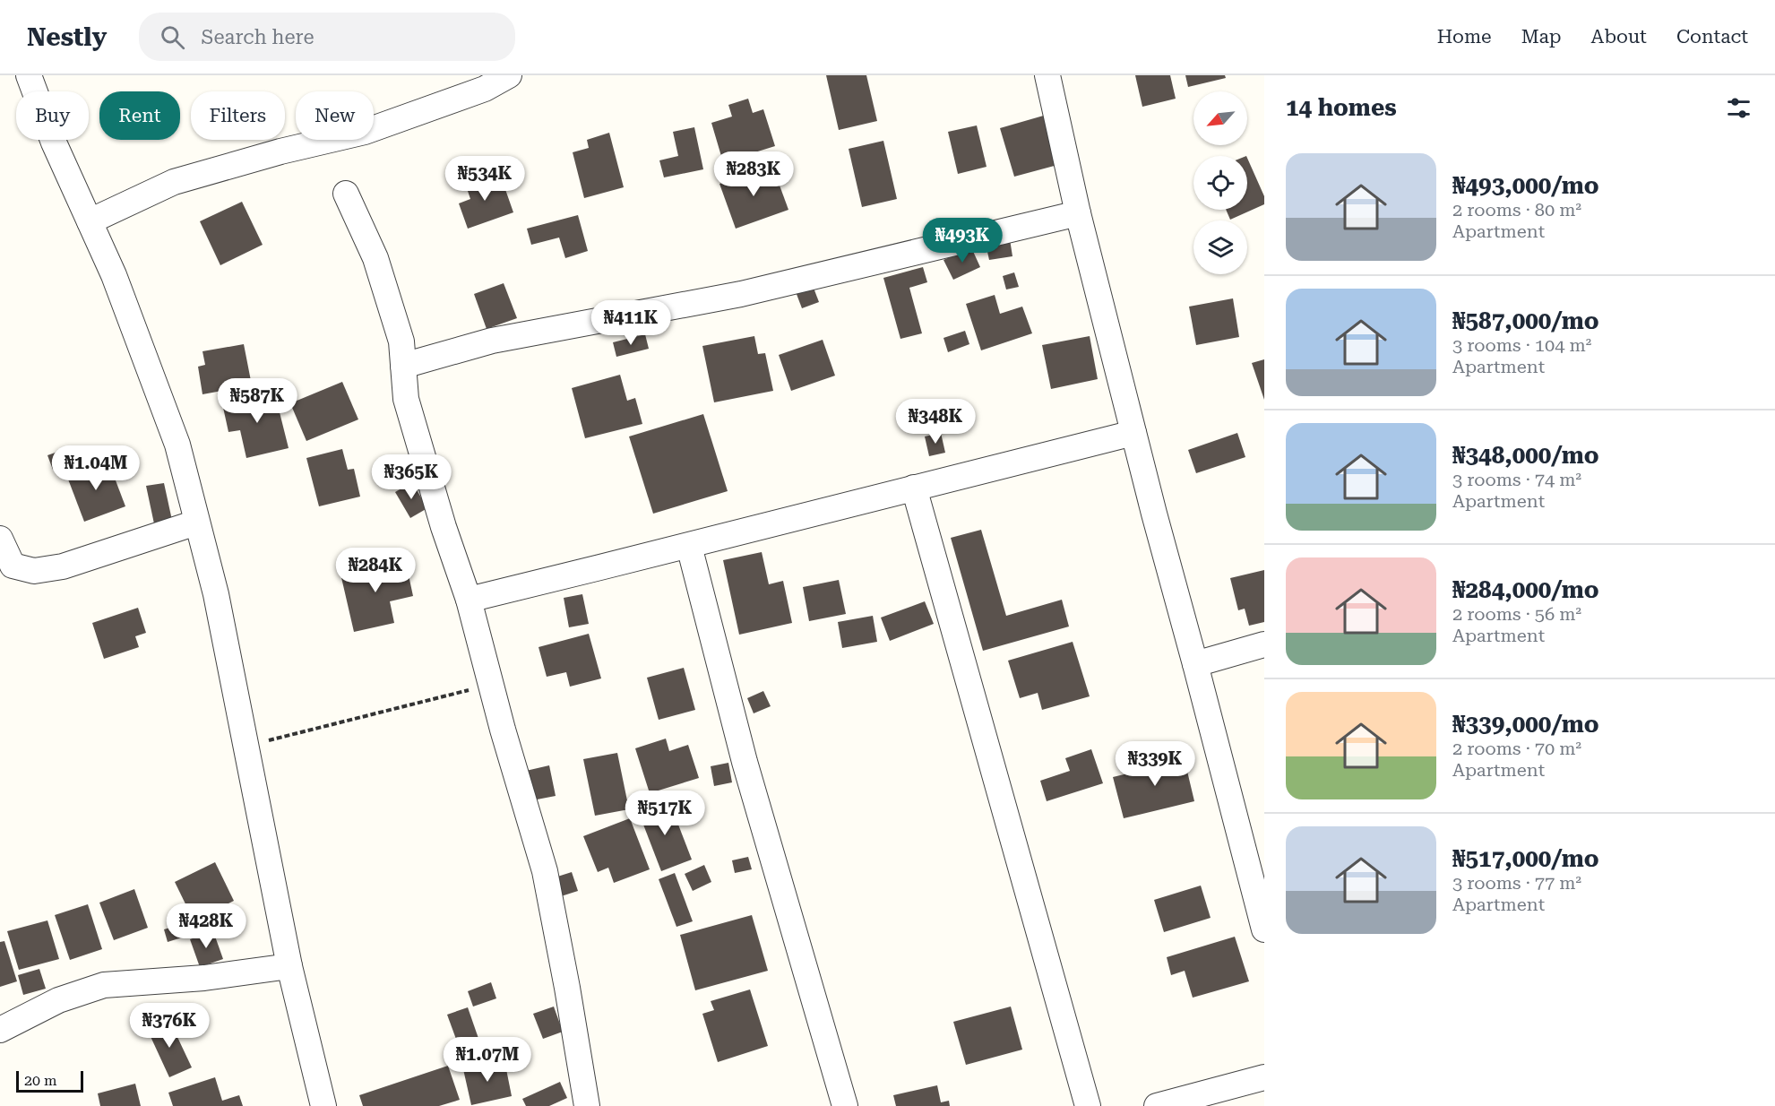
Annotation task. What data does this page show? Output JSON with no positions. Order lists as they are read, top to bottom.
{
  "scale_bar": "20 m",
  "north": "bottom left",
  "page": {
    "header": "Nestly",
    "search": "Search here",
    "nav": [
      "Home",
      "Map",
      "About",
      "Contact"
    ],
    "heading": "14 homes",
    "chip": [
      "Buy",
      "Rent",
      "Filters",
      "New"
    ],
    "list": [
      {
        "name": "₦493,000/mo",
        "note": "2 rooms · 80 m² · Apartment"
      },
      {
        "name": "₦587,000/mo",
        "note": "3 rooms · 104 m² · Apartment"
      },
      {
        "name": "₦348,000/mo",
        "note": "3 rooms · 74 m² · Apartment"
      },
      {
        "name": "₦284,000/mo",
        "note": "2 rooms · 56 m² · Apartment"
      },
      {
        "name": "₦339,000/mo",
        "note": "2 rooms · 70 m² · Apartment"
      },
      {
        "name": "₦517,000/mo",
        "note": "3 rooms · 77 m² · Apartment"
      }
    ],
    "price": [
      "₦283K",
      "₦534K",
      "₦493K",
      "₦411K",
      "₦587K",
      "₦348K",
      "₦1.04M",
      "₦365K",
      "₦284K",
      "₦339K",
      "₦517K",
      "₦428K",
      "₦376K",
      "₦1.07M"
    ],
    "scale": "20 m"
  }
}
